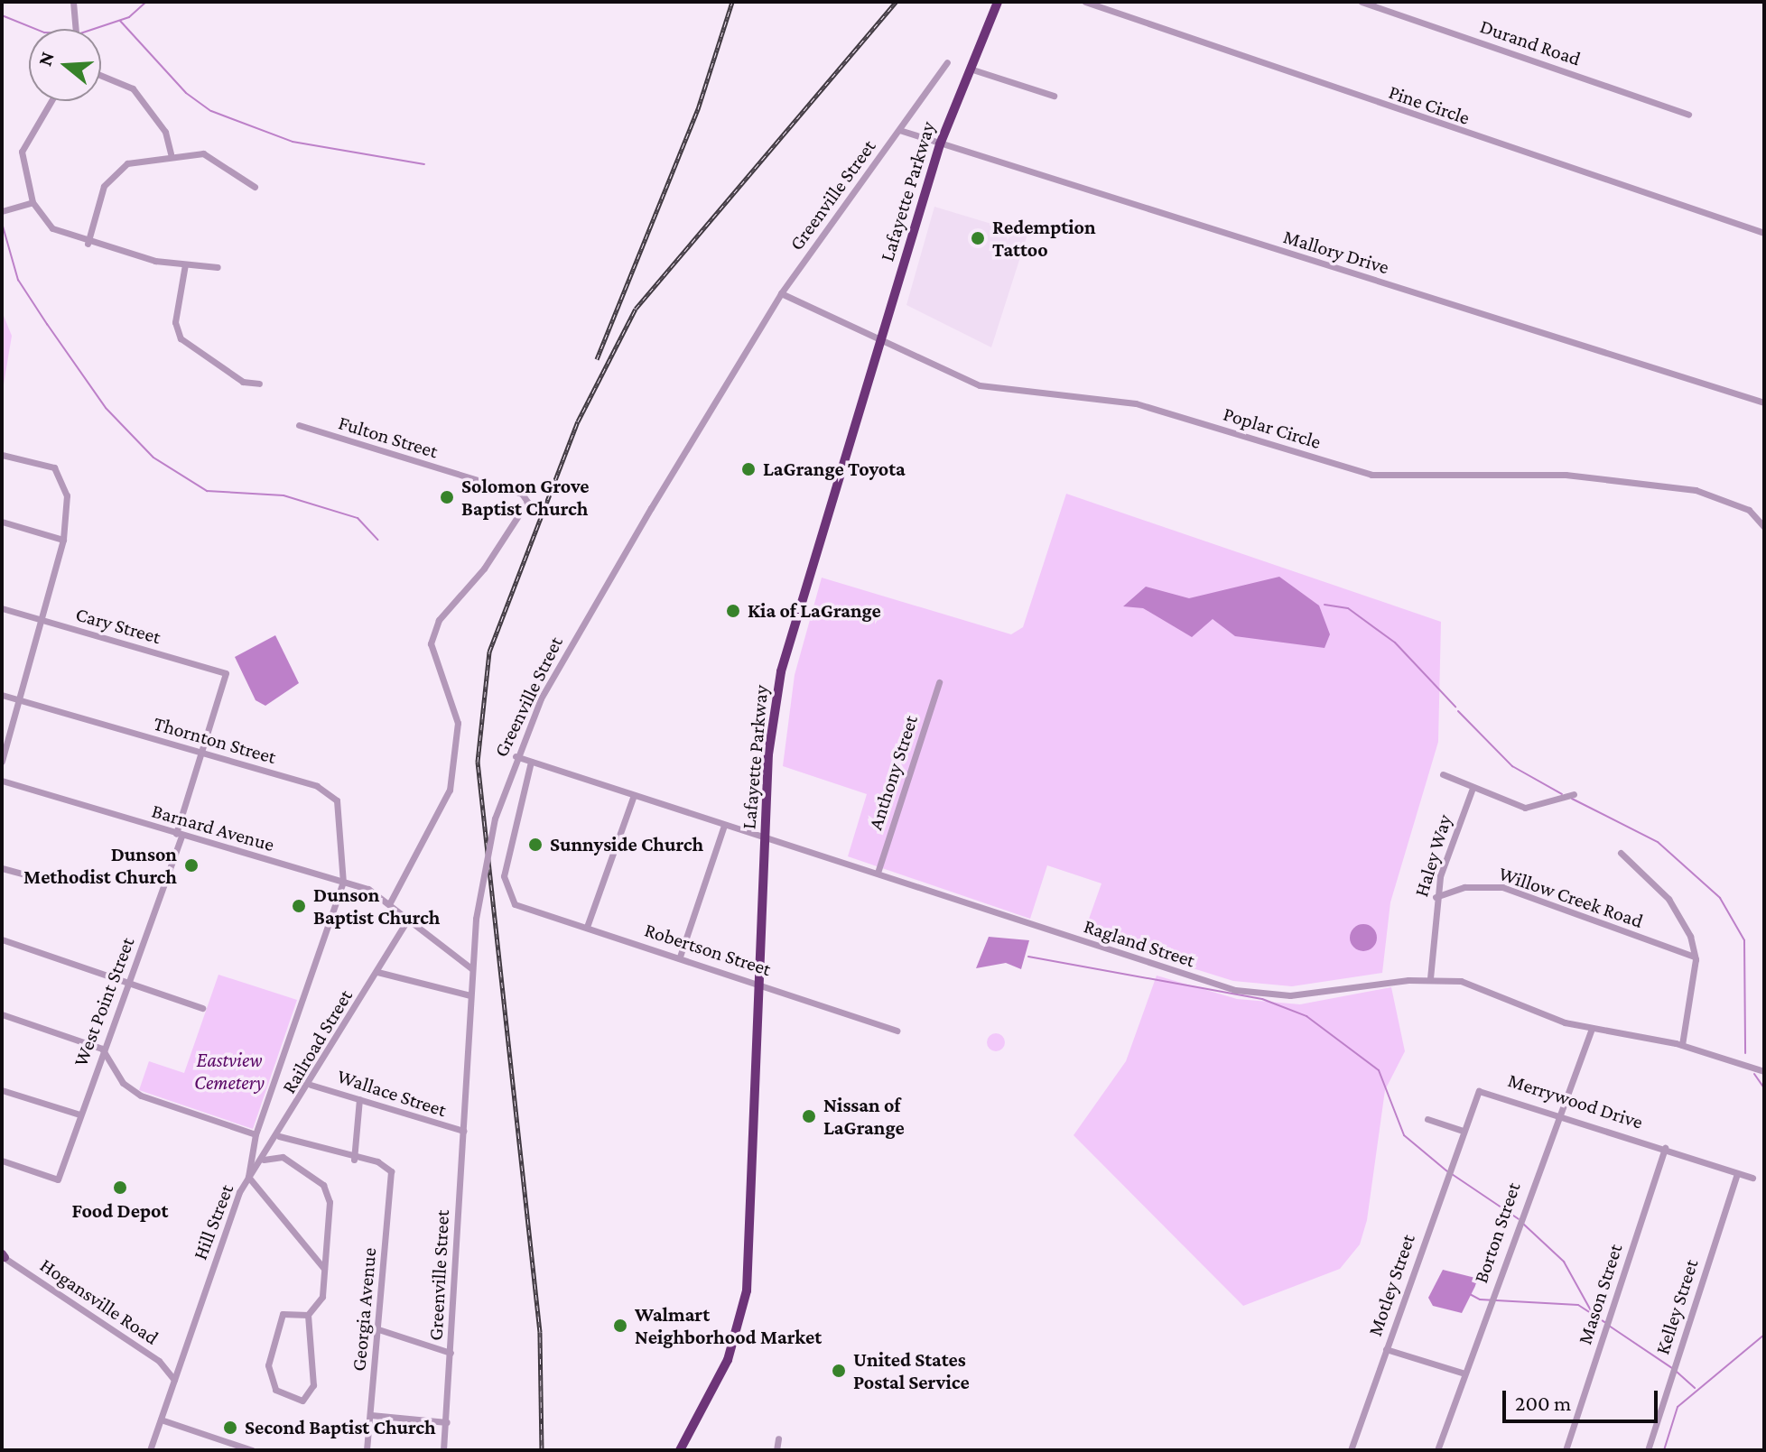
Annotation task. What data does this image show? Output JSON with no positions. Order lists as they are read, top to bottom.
{
  "streets": {
    "highway": ["Lafayette Parkway"],
    "street": [
      "Durand Road",
      "Pine Circle",
      "Greenville Street",
      "Mallory Drive",
      "Poplar Circle",
      "Fulton Street",
      "Cary Street",
      "Thornton Street",
      "Anthony Street",
      "Barnard Avenue",
      "Haley Way",
      "Willow Creek Road",
      "Ragland Street",
      "Robertson Street",
      "West Point Street",
      "Railroad Street",
      "Wallace Street",
      "Merrywood Drive",
      "Hill Street",
      "Borton Street",
      "Motley Street",
      "Mason Street",
      "Hogansville Road",
      "Kelley Street",
      "Georgia Avenue"
    ]
  },
  "crossings": [
    ["Lafayette Parkway", "Mallory Drive"],
    ["Lafayette Parkway", "Poplar Circle"],
    ["Lafayette Parkway", "Ragland Street"],
    ["Lafayette Parkway", "Robertson Street"],
    ["Greenville Street", "Mallory Drive"],
    ["Greenville Street", "Poplar Circle"],
    ["Greenville Street", "Barnard Avenue"],
    ["Greenville Street", "Ragland Street"],
    ["Greenville Street", "Wallace Street"],
    ["Fulton Street", "Barnard Avenue"],
    ["Cary Street", "West Point Street"],
    ["Thornton Street", "Barnard Avenue"],
    ["Thornton Street", "West Point Street"],
    ["Thornton Street", "Hill Street"],
    ["Anthony Street", "Ragland Street"],
    ["Barnard Avenue", "West Point Street"],
    ["Barnard Avenue", "Railroad Street"],
    ["Barnard Avenue", "Hill Street"],
    ["Haley Way", "Willow Creek Road"],
    ["Haley Way", "Ragland Street"],
    ["Ragland Street", "Robertson Street"],
    ["Ragland Street", "Borton Street"],
    ["Railroad Street", "Wallace Street"],
    ["Railroad Street", "Hill Street"],
    ["Merrywood Drive", "Borton Street"],
    ["Merrywood Drive", "Motley Street"],
    ["Merrywood Drive", "Mason Street"],
    ["Merrywood Drive", "Kelley Street"],
    ["Hill Street", "Hogansville Road"]
  ],
  "parks": ["Eastview Cemetery"],
  "places": [
    "Redemption Tattoo",
    "LaGrange Toyota",
    "Solomon Grove Baptist Church",
    "Kia of LaGrange",
    "Sunnyside Church",
    "Dunson Methodist Church",
    "Dunson Baptist Church",
    "Nissan of LaGrange",
    "Food Depot",
    "Walmart Neighborhood Market",
    "United States Postal Service",
    "Second Baptist Church"
  ],
  "scale_bar": "200 m",
  "north": "left"
}
